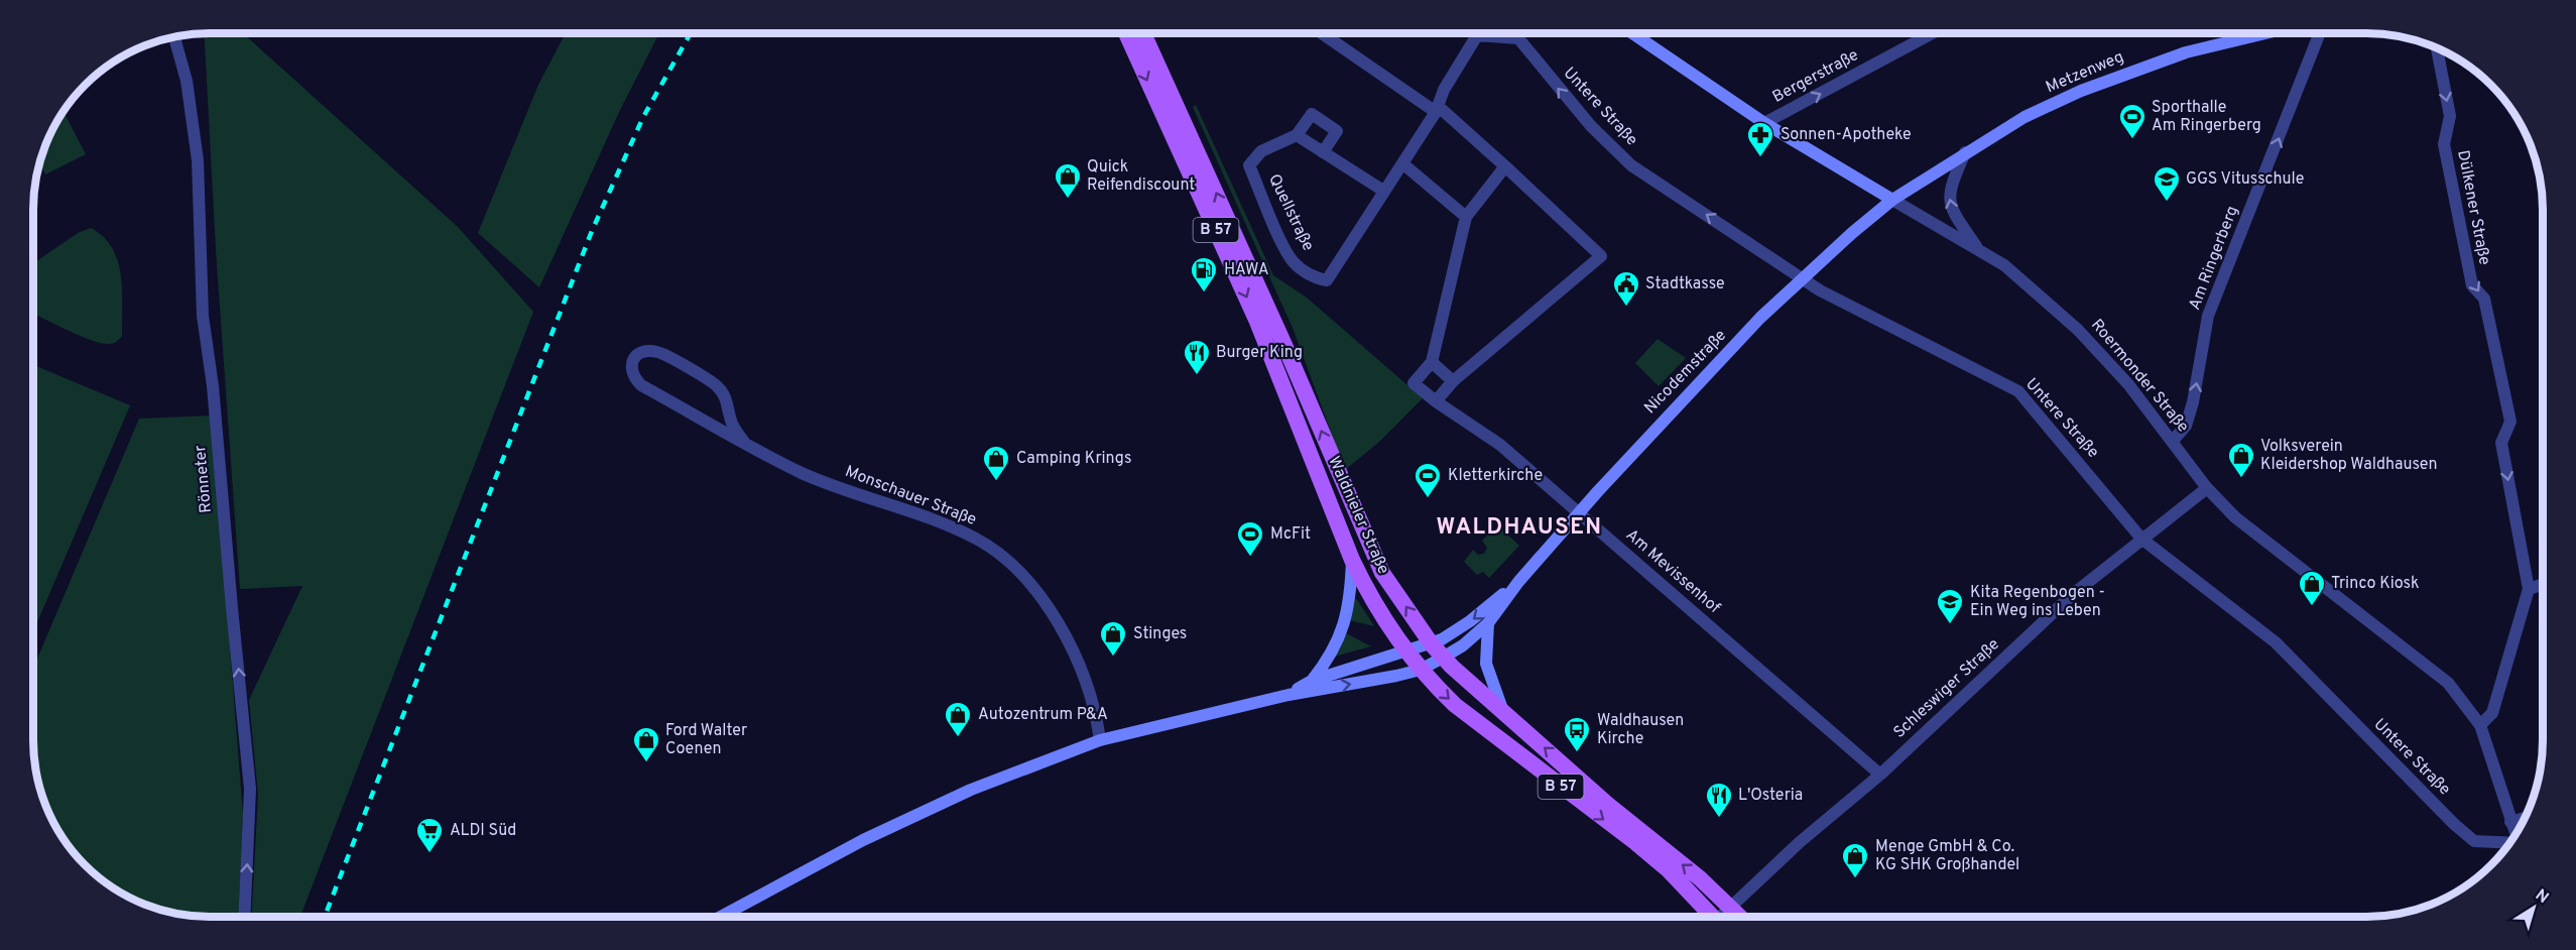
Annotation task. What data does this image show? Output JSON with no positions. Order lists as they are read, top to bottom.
{
  "streets": {
    "main road": [
      "Metzenweg",
      "B 57",
      "Nicodemstraße",
      "Roermonder Straße",
      "Waldnieler Straße"
    ],
    "street": [
      "Bergerstraße",
      "Untere Straße",
      "Dülkener Straße",
      "Quellstraße",
      "Am Ringerberg",
      "Rönneter",
      "Monschauer Straße",
      "Am Mevissenhof",
      "Schleswiger Straße"
    ]
  },
  "crossings": [
    ["Metzenweg", "Nicodemstraße"],
    ["Metzenweg", "Roermonder Straße"],
    ["Bergerstraße", "Roermonder Straße"],
    ["Untere Straße", "Quellstraße"],
    ["Untere Straße", "Nicodemstraße"],
    ["Untere Straße", "Schleswiger Straße"],
    ["Dülkener Straße", "Roermonder Straße"],
    ["Am Ringerberg", "Roermonder Straße"],
    ["Nicodemstraße", "Roermonder Straße"],
    ["Nicodemstraße", "Waldnieler Straße"],
    ["Nicodemstraße", "Am Mevissenhof"],
    ["Roermonder Straße", "Schleswiger Straße"],
    ["Waldnieler Straße", "Schleswiger Straße"],
    ["Am Mevissenhof", "Schleswiger Straße"]
  ],
  "one_way": [
    "Bergerstraße",
    "Dülkener Straße",
    "Am Ringerberg",
    "Rönneter"
  ],
  "districts": ["WALDHAUSEN"],
  "places": {
    "sports": ["Sporthalle Am Ringerberg", "Kletterkirche", "McFit"],
    "pharmacy": ["Sonnen-Apotheke"],
    "shop": [
      "Quick Reifendiscount",
      "Volksverein Kleidershop Waldhausen",
      "Camping Krings",
      "Trinco Kiosk",
      "Stinges",
      "Autozentrum P&A",
      "Ford Walter Coenen",
      "Menge GmbH & Co. KG SHK Großhandel"
    ],
    "school or university": ["GGS Vitusschule", "Kita Regenbogen - Ein Weg ins Leben"],
    "fuel station": ["HAWA"],
    "public building": ["Stadtkasse"],
    "restaurant": ["Burger King", "L'Osteria"],
    "bus stop": ["Waldhausen Kirche"],
    "supermarket": ["ALDI Süd"]
  },
  "north": "top right"
}
